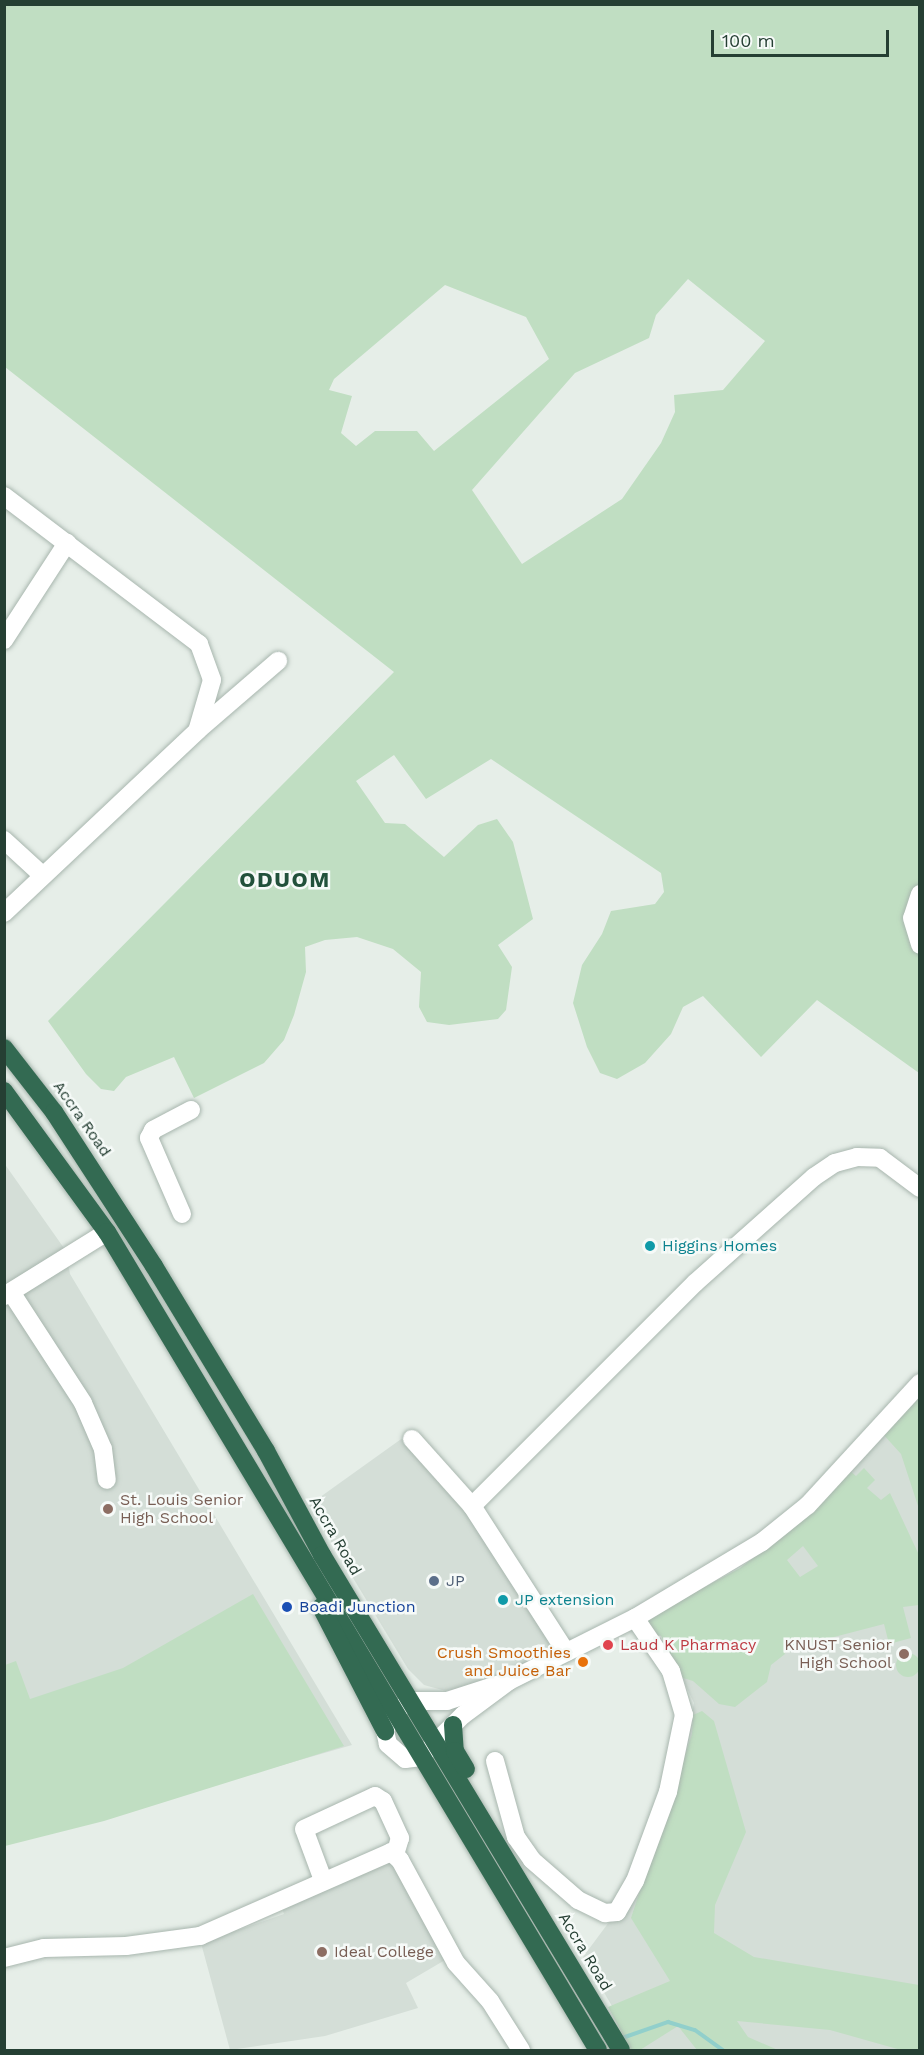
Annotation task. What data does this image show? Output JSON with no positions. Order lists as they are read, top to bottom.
{
  "streets": {
    "highway": ["Accra Road"]
  },
  "districts": ["ODUOM"],
  "places": [
    "Higgins Homes",
    "St. Louis Senior High School",
    "JP",
    "JP extension",
    "Boadi Junction",
    "Laud K Pharmacy",
    "KNUST Senior High School",
    "Crush Smoothies and Juice Bar",
    "Ideal College"
  ],
  "scale_bar": "100 m"
}
